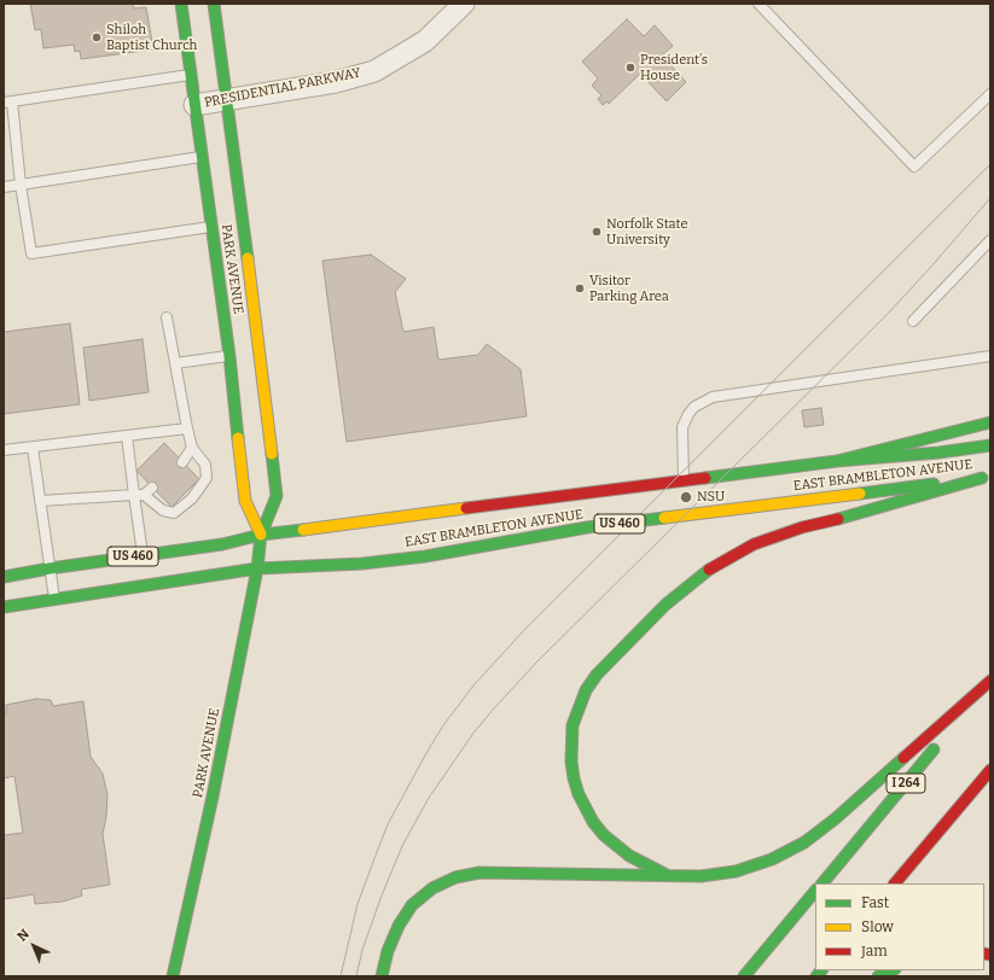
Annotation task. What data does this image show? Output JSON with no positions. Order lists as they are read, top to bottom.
{
  "streets": {
    "main road": [
      "PARK AVENUE",
      "EAST BRAMBLETON AVENUE",
      "US 460",
      "I 264"
    ],
    "street": ["PRESIDENTIAL PARKWAY"]
  },
  "crossings": [
    ["PRESIDENTIAL PARKWAY", "PARK AVENUE"],
    ["PARK AVENUE", "EAST BRAMBLETON AVENUE"]
  ],
  "places": [
    "Shiloh Baptist Church",
    "President’s House",
    "Norfolk State University",
    "Visitor Parking Area",
    "NSU"
  ],
  "legend": ["Fast", "Slow", "Jam"],
  "north": "top left"
}
